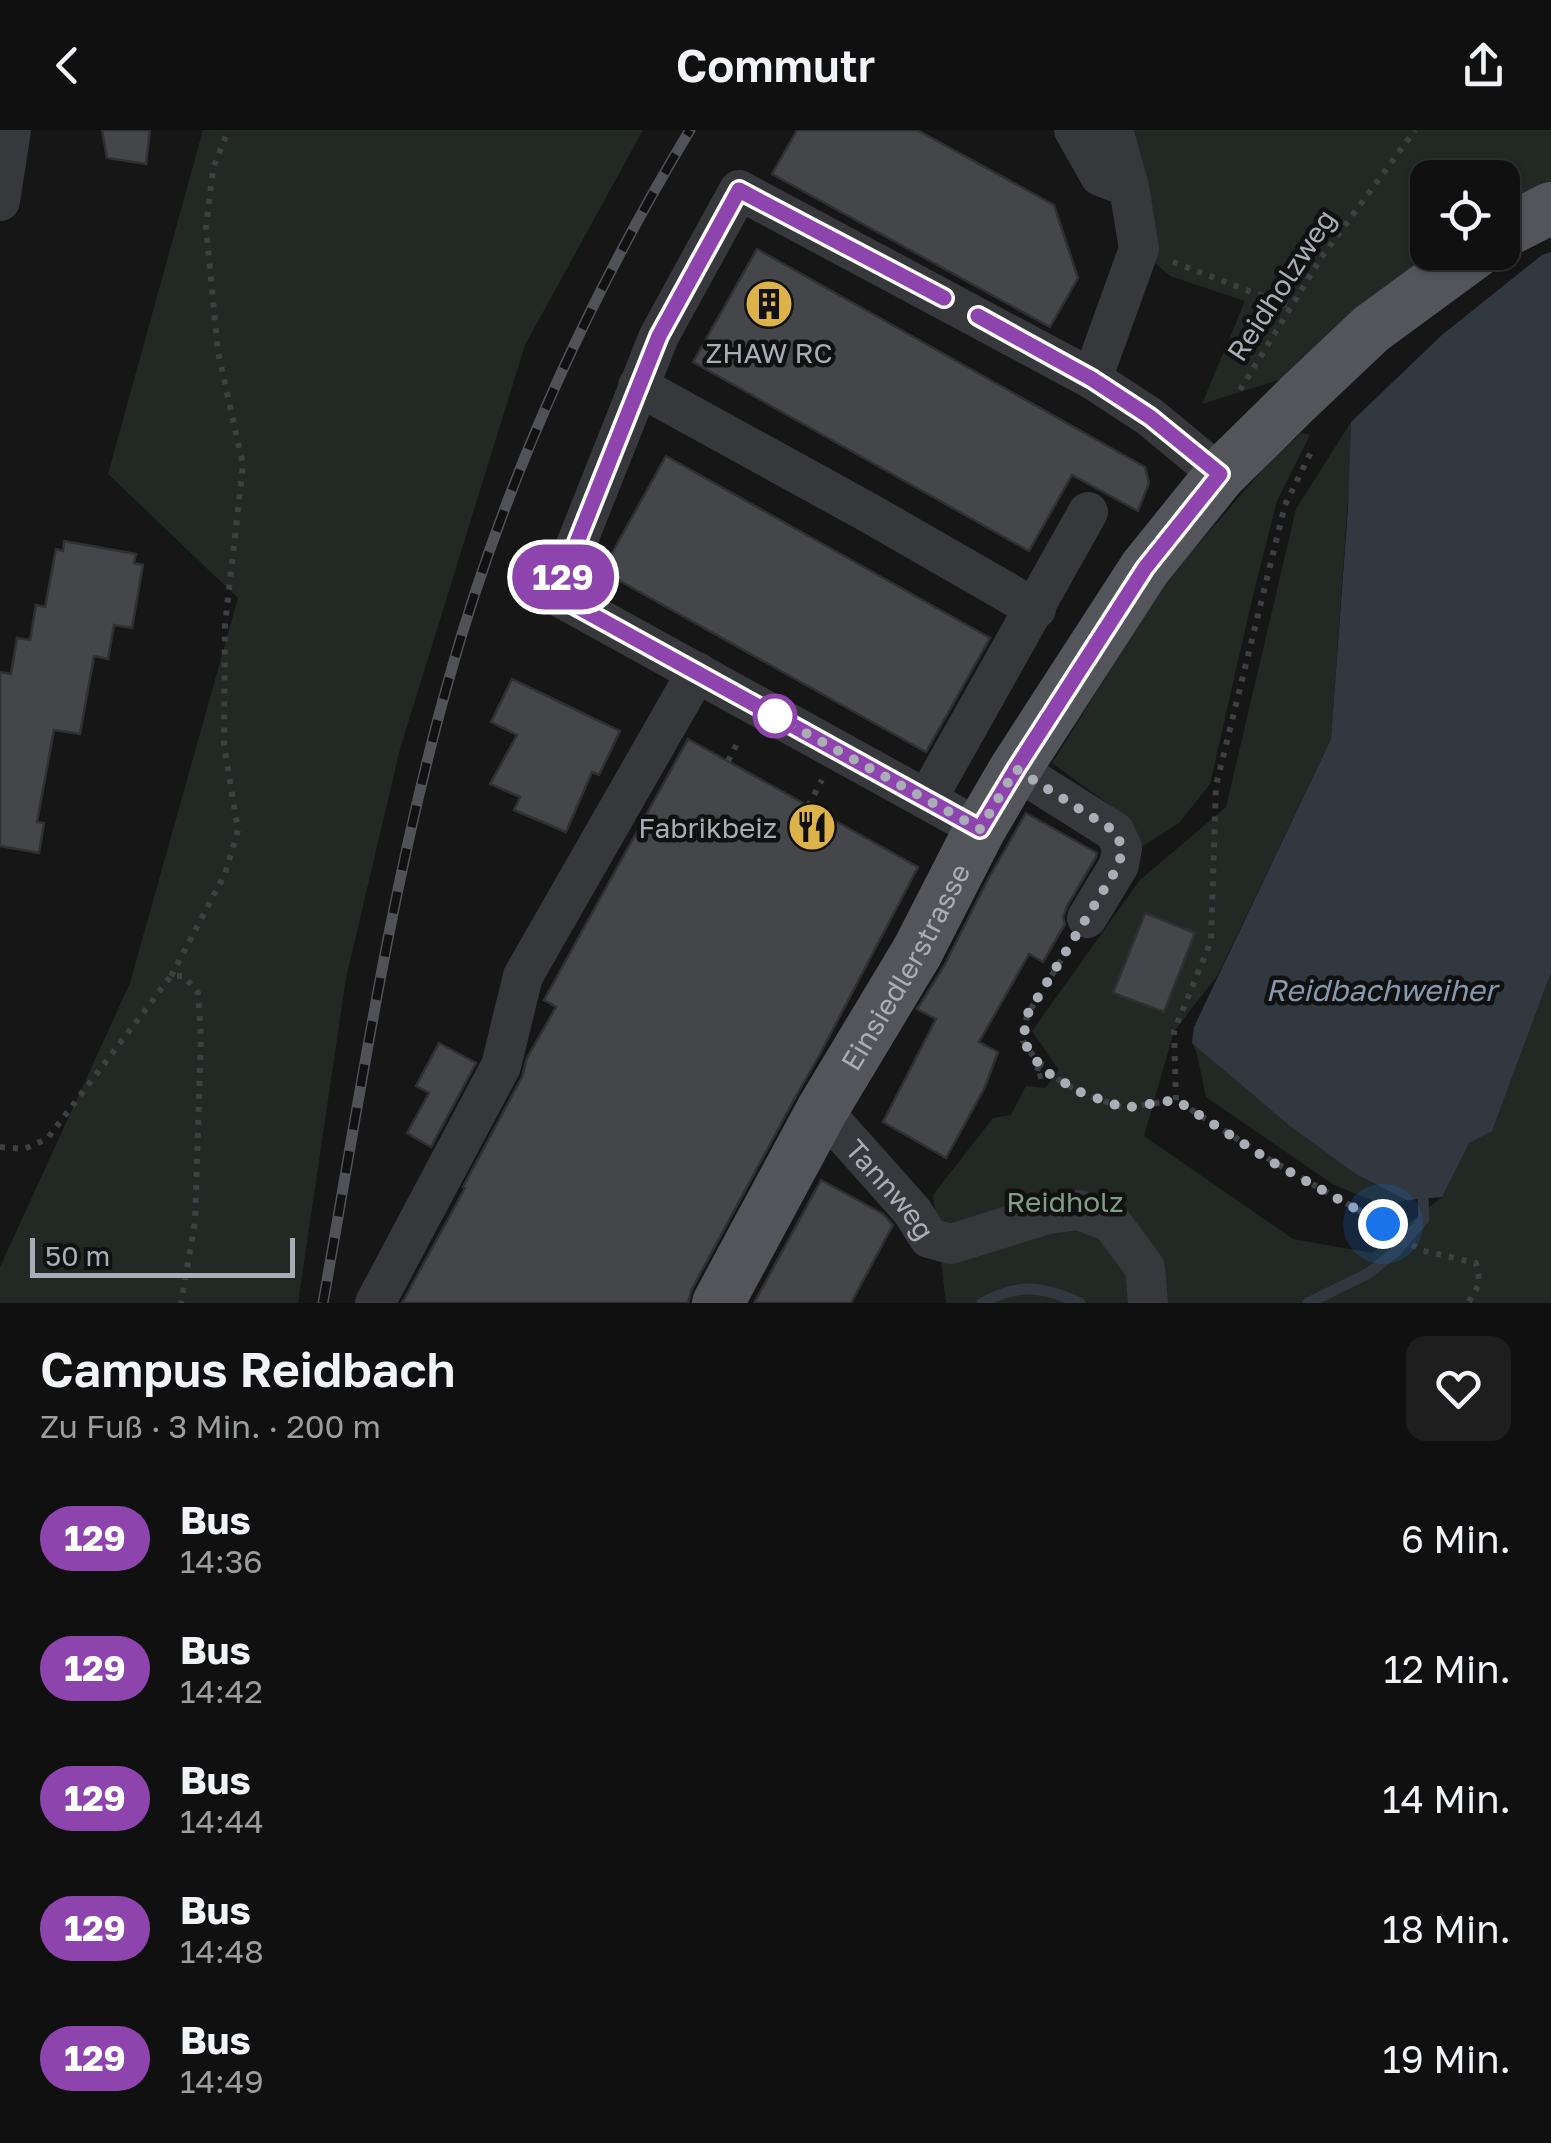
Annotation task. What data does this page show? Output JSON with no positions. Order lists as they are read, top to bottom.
{
  "streets": {
    "main road": ["Einsiedlerstrasse"],
    "street": ["Tannweg"],
    "path": ["Reidholzweg"]
  },
  "crossings": [
    ["Einsiedlerstrasse", "Tannweg"]
  ],
  "water": ["Reidbachweiher"],
  "parks": ["Reidholz"],
  "places": {
    "building": ["ZHAW RC"],
    "restaurant": ["Fabrikbeiz"]
  },
  "lines": ["bus line 129"],
  "scale_bar": "50 m",
  "page": {
    "header": "Commutr",
    "on_map": "129",
    "scale": "50 m",
    "heading": ["Campus Reidbach", "Zu Fuß · 3 Min. · 200 m"],
    "list": [
      {
        "mark": "129",
        "name": "Bus",
        "note": "14:36",
        "value": "6 Min."
      },
      {
        "mark": "129",
        "name": "Bus",
        "note": "14:42",
        "value": "12 Min."
      },
      {
        "mark": "129",
        "name": "Bus",
        "note": "14:44",
        "value": "14 Min."
      },
      {
        "mark": "129",
        "name": "Bus",
        "note": "14:48",
        "value": "18 Min."
      },
      {
        "mark": "129",
        "name": "Bus",
        "note": "14:49",
        "value": "19 Min."
      }
    ]
  }
}
